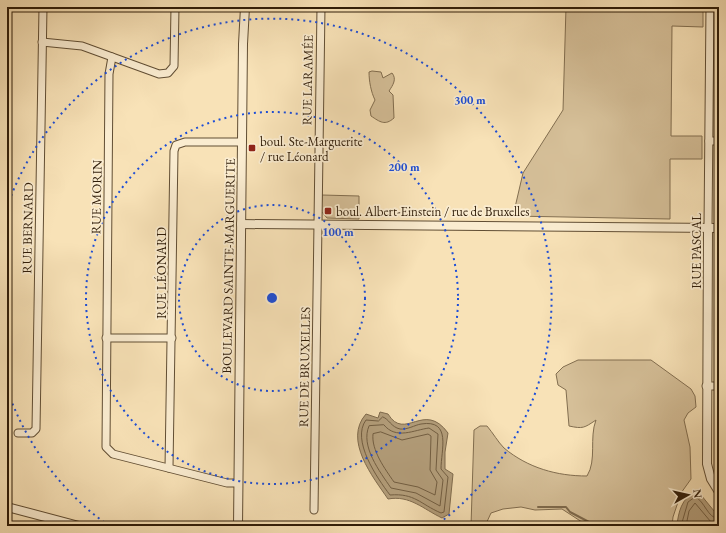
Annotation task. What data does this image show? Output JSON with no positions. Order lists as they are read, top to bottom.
{
  "streets": {
    "street": [
      "RUE LARAMÉE",
      "RUE MORIN",
      "RUE BERNARD",
      "RUE PASCAL",
      "BOULEVARD SAINTE-MARGUERITE",
      "RUE LÉONARD",
      "RUE DE BRUXELLES"
    ]
  },
  "crossings": [
    ["RUE LARAMÉE", "RUE DE BRUXELLES"],
    ["RUE MORIN", "BOULEVARD SAINTE-MARGUERITE"],
    ["RUE MORIN", "RUE LÉONARD"],
    ["BOULEVARD SAINTE-MARGUERITE", "RUE LÉONARD"]
  ],
  "places": {
    "transit": ["boul. Ste-Marguerite / rue Léonard", "boul. Albert-Einstein / rue de Bruxelles"]
  },
  "north": "right",
  "rings": ["300 m", "200 m", "100 m"]
}
